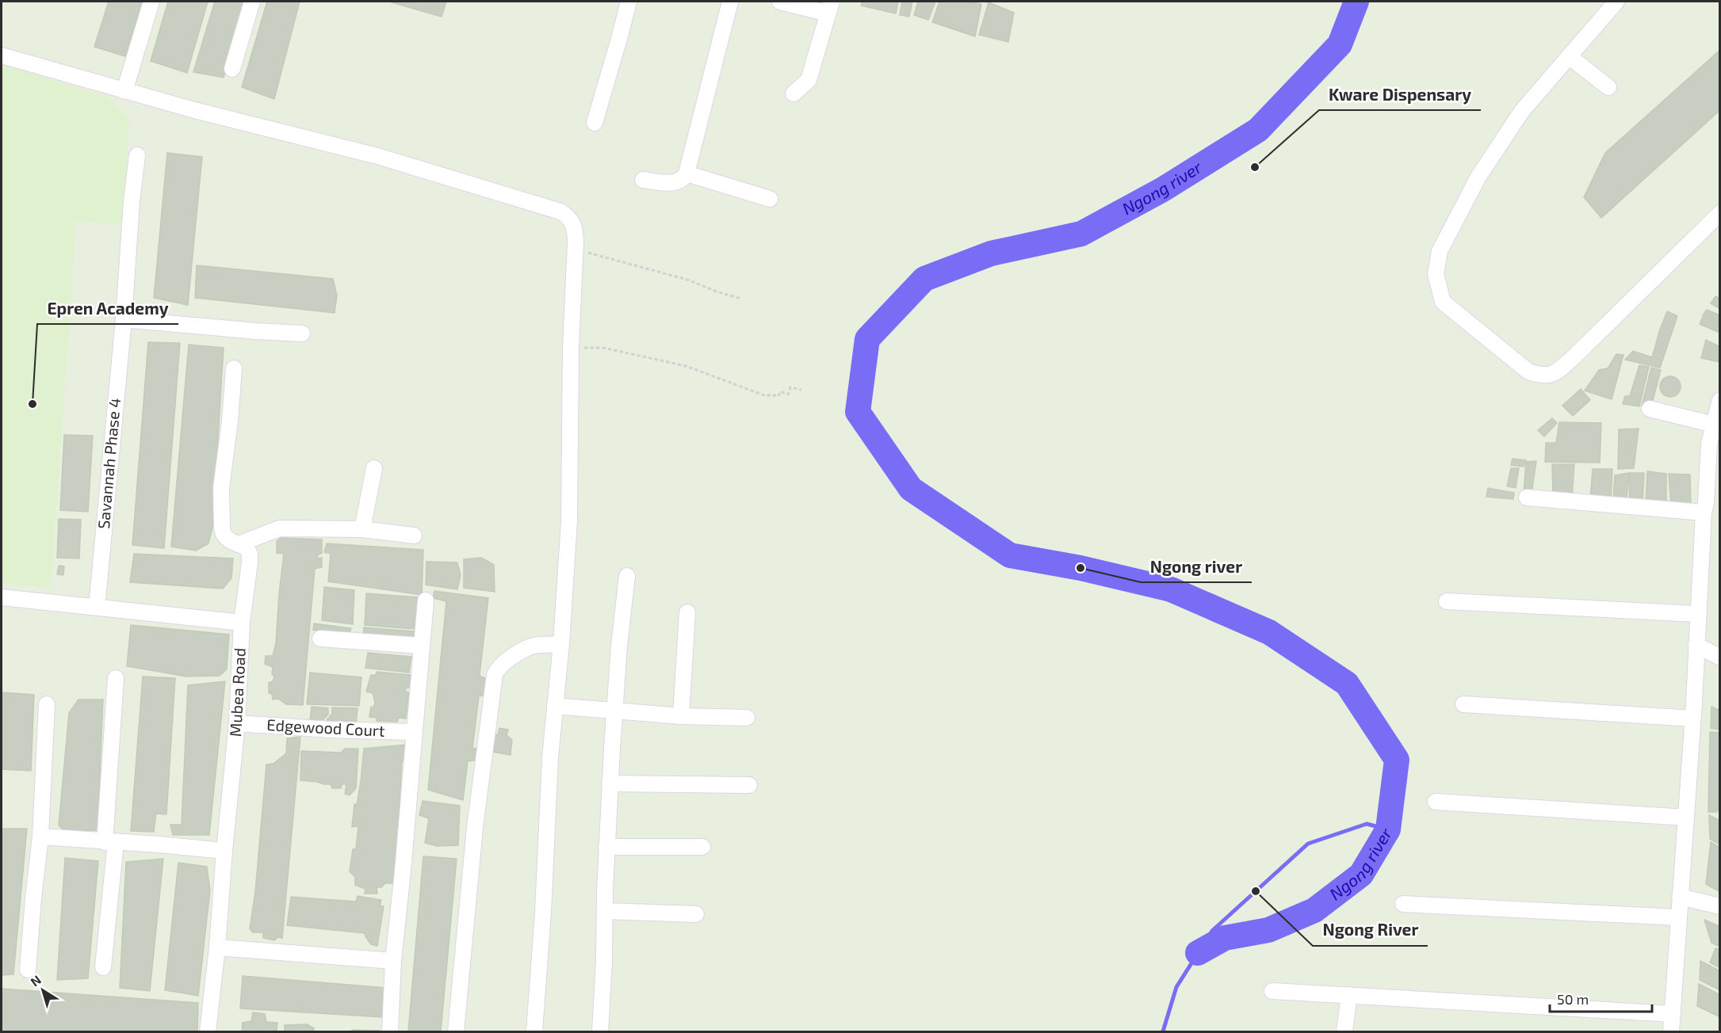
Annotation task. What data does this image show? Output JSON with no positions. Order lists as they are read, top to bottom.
{
  "streets": {
    "street": ["Savannah Phase 4", "Mubea Road", "Edgewood Court"]
  },
  "crossings": [
    ["Mubea Road", "Edgewood Court"]
  ],
  "water": ["Ngong river"],
  "places": [
    "Kware Dispensary",
    "Epren Academy",
    "Ngong river",
    "Ngong River"
  ],
  "scale_bar": "50 m",
  "north": "top left"
}
